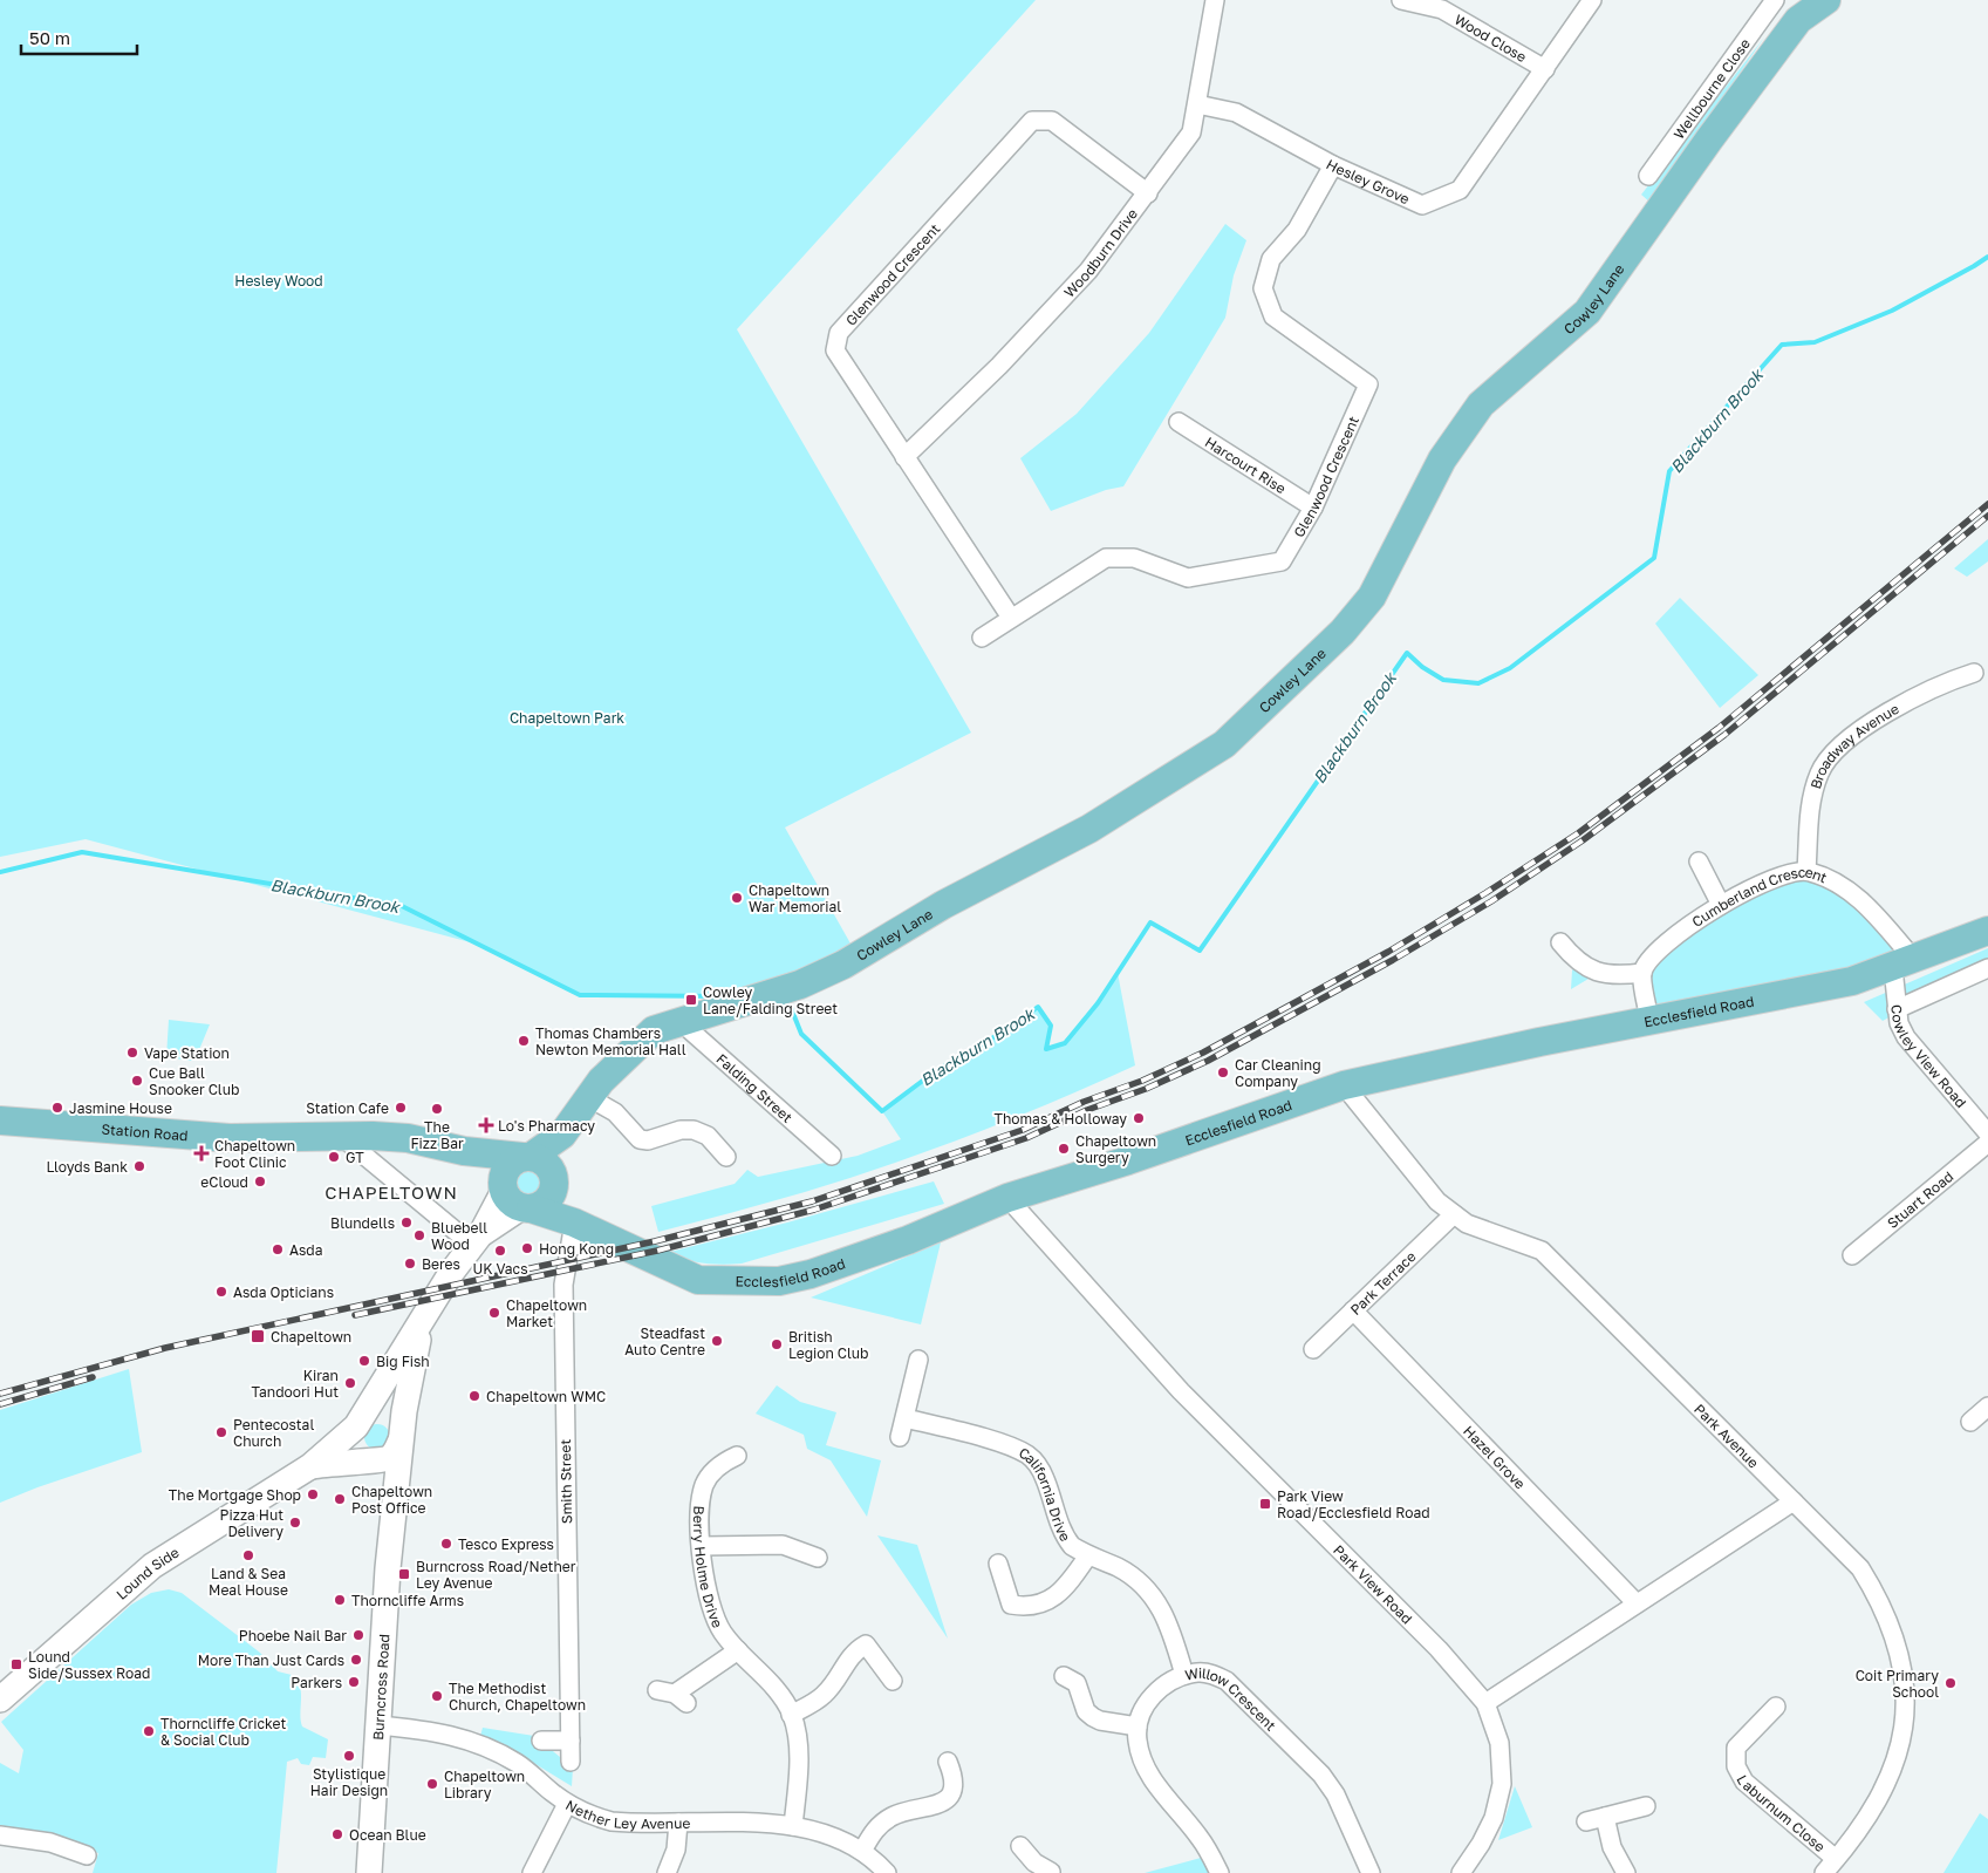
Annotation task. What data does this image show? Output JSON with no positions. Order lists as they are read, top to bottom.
{
  "streets": {
    "main road": [
      "Cowley Lane",
      "Ecclesfield Road",
      "Station Road",
      "Lound Side",
      "Burncross Road"
    ],
    "street": [
      "Wood Close",
      "Wellbourne Close",
      "Hesley Grove",
      "Woodburn Drive",
      "Glenwood Crescent",
      "Harcourt Rise",
      "Broadway Avenue",
      "Cumberland Crescent",
      "Cowley View Road",
      "Falding Street",
      "Stuart Road",
      "Park Terrace",
      "Park Avenue",
      "Hazel Grove",
      "Smith Street",
      "California Drive",
      "Berry Holme Drive",
      "Park View Road",
      "Willow Crescent",
      "Nether Ley Avenue",
      "Laburnum Close"
    ]
  },
  "crossings": [
    ["Wood Close", "Hesley Grove"],
    ["Hesley Grove", "Woodburn Drive"],
    ["Hesley Grove", "Glenwood Crescent"],
    ["Woodburn Drive", "Glenwood Crescent"],
    ["Glenwood Crescent", "Harcourt Rise"],
    ["Cowley Lane", "Ecclesfield Road"],
    ["Cowley Lane", "Falding Street"],
    ["Cowley Lane", "Station Road"],
    ["Broadway Avenue", "Cumberland Crescent"],
    ["Cumberland Crescent", "Ecclesfield Road"],
    ["Cumberland Crescent", "Cowley View Road"],
    ["Ecclesfield Road", "Cowley View Road"],
    ["Ecclesfield Road", "Station Road"],
    ["Ecclesfield Road", "Park Avenue"],
    ["Ecclesfield Road", "Smith Street"],
    ["Ecclesfield Road", "Park View Road"],
    ["Park Terrace", "Park Avenue"],
    ["Park Terrace", "Hazel Grove"],
    ["Park Avenue", "Laburnum Close"],
    ["California Drive", "Willow Crescent"],
    ["Berry Holme Drive", "Nether Ley Avenue"],
    ["Lound Side", "Burncross Road"],
    ["Burncross Road", "Nether Ley Avenue"]
  ],
  "districts": ["CHAPELTOWN"],
  "water": ["Blackburn Brook"],
  "parks": ["Hesley Wood", "Chapeltown Park"],
  "places": {
    "other": [
      "Chapeltown War Memorial",
      "Thomas Chambers Newton Memorial Hall",
      "Vape Station",
      "Car Cleaning Company",
      "Cue Ball Snooker Club",
      "Jasmine House",
      "Station Cafe",
      "The Fizz Bar",
      "Thomas & Holloway",
      "Chapeltown Surgery",
      "GT",
      "Lloyds Bank",
      "eCloud",
      "Blundells",
      "Bluebell Wood",
      "Hong Kong",
      "Asda",
      "UK Vacs",
      "Beres",
      "Asda Opticians",
      "Chapeltown Market",
      "Steadfast Auto Centre",
      "British Legion Club",
      "Big Fish",
      "Kiran Tandoori Hut",
      "Chapeltown WMC",
      "Pentecostal Church",
      "The Mortgage Shop",
      "Chapeltown Post Office",
      "Pizza Hut Delivery",
      "Tesco Express",
      "Land & Sea Meal House",
      "Thorncliffe Arms",
      "Phoebe Nail Bar",
      "More Than Just Cards",
      "Parkers",
      "Coit Primary School",
      "The Methodist Church, Chapeltown",
      "Thorncliffe Cricket & Social Club",
      "Stylistique Hair Design",
      "Chapeltown Library",
      "Ocean Blue"
    ],
    "transit": [
      "Cowley Lane/Falding Street",
      "Chapeltown",
      "Park View Road/Ecclesfield Road",
      "Burncross Road/Nether Ley Avenue",
      "Lound Side/Sussex Road"
    ],
    "health": ["Lo's Pharmacy", "Chapeltown Foot Clinic"]
  },
  "scale_bar": "50 m"
}
